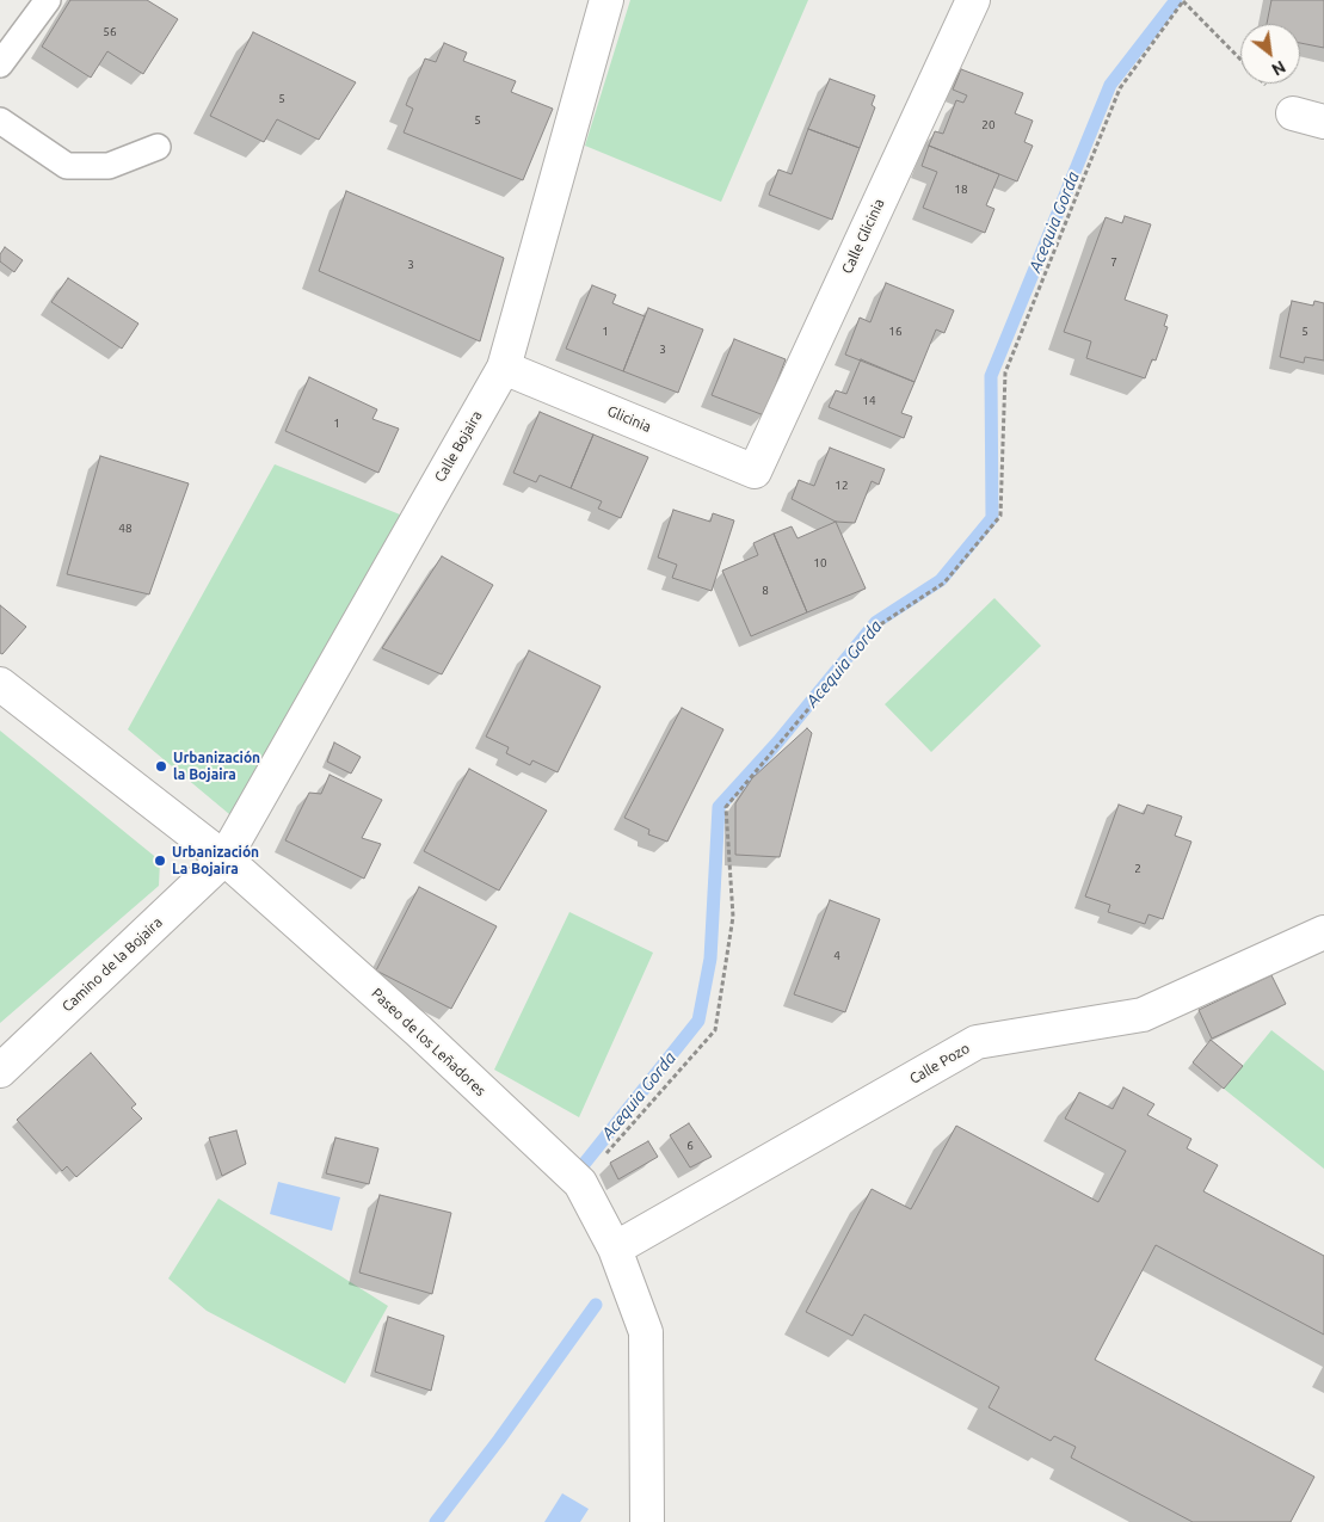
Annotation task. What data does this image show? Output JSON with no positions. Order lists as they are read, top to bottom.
{
  "streets": {
    "street": [
      "Calle Glicinia",
      "Glicinia",
      "Calle Bojaira",
      "Camino de la Bojaira",
      "Paseo de los Leñadores",
      "Calle Pozo"
    ]
  },
  "crossings": [
    ["Calle Glicinia", "Glicinia"],
    ["Glicinia", "Calle Bojaira"],
    ["Calle Bojaira", "Camino de la Bojaira"],
    ["Calle Bojaira", "Paseo de los Leñadores"],
    ["Camino de la Bojaira", "Paseo de los Leñadores"],
    ["Paseo de los Leñadores", "Calle Pozo"]
  ],
  "water": ["Acequia Gorda"],
  "places": ["Urbanización la Bojaira", "Urbanización La Bojaira"],
  "house_numbers": [
    "56",
    "5",
    "5",
    "20",
    "18",
    "7",
    "3",
    "1",
    "16",
    "5",
    "3",
    "14",
    "1",
    "12",
    "48",
    "10",
    "8",
    "2",
    "4",
    "6"
  ],
  "north": "bottom right"
}
